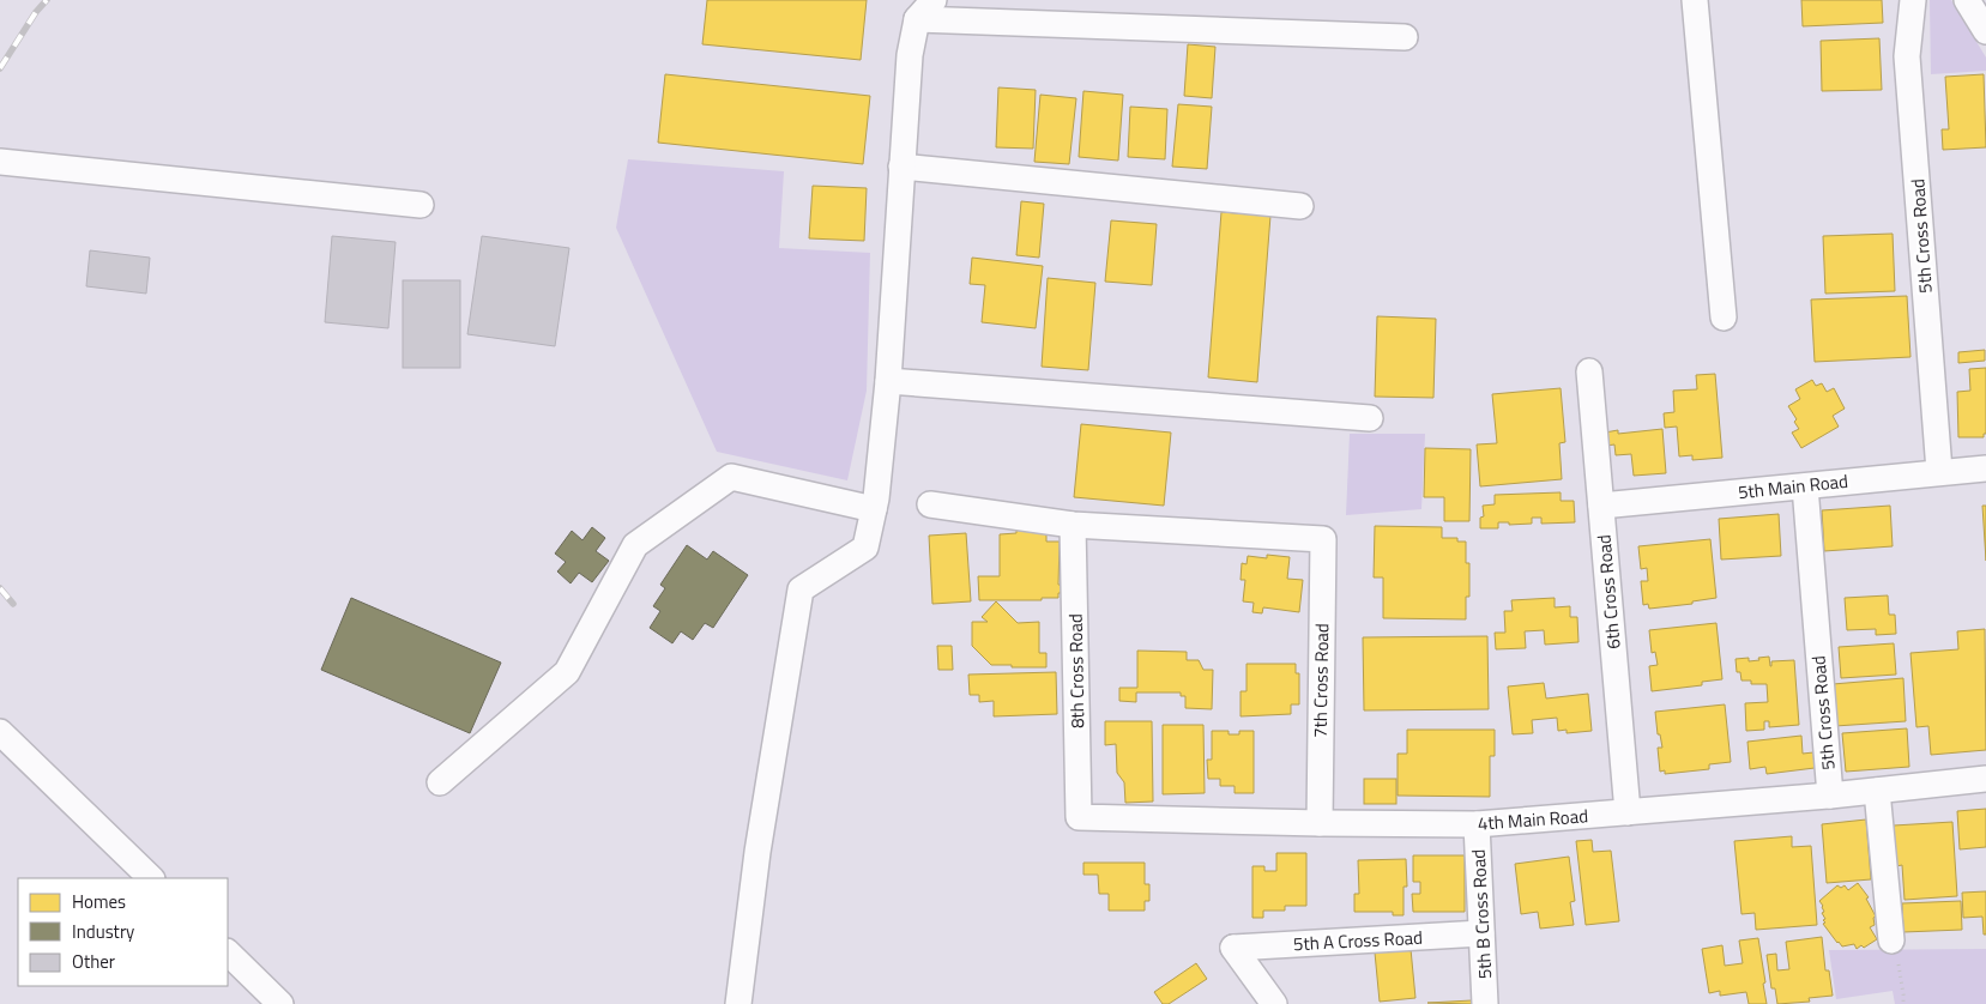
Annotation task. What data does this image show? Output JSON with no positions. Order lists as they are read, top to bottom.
{
  "streets": {
    "street": [
      "5th Cross Road",
      "5th Main Road",
      "6th Cross Road",
      "8th Cross Road",
      "7th Cross Road",
      "4th Main Road",
      "5th B Cross Road",
      "5th A Cross Road"
    ]
  },
  "crossings": [
    ["5th Cross Road", "5th Main Road"],
    ["5th Cross Road", "4th Main Road"],
    ["5th Main Road", "6th Cross Road"],
    ["6th Cross Road", "4th Main Road"],
    ["8th Cross Road", "7th Cross Road"],
    ["8th Cross Road", "4th Main Road"],
    ["7th Cross Road", "4th Main Road"],
    ["4th Main Road", "5th B Cross Road"],
    ["5th B Cross Road", "5th A Cross Road"]
  ],
  "legend": ["Homes", "Industry", "Other"]
}
